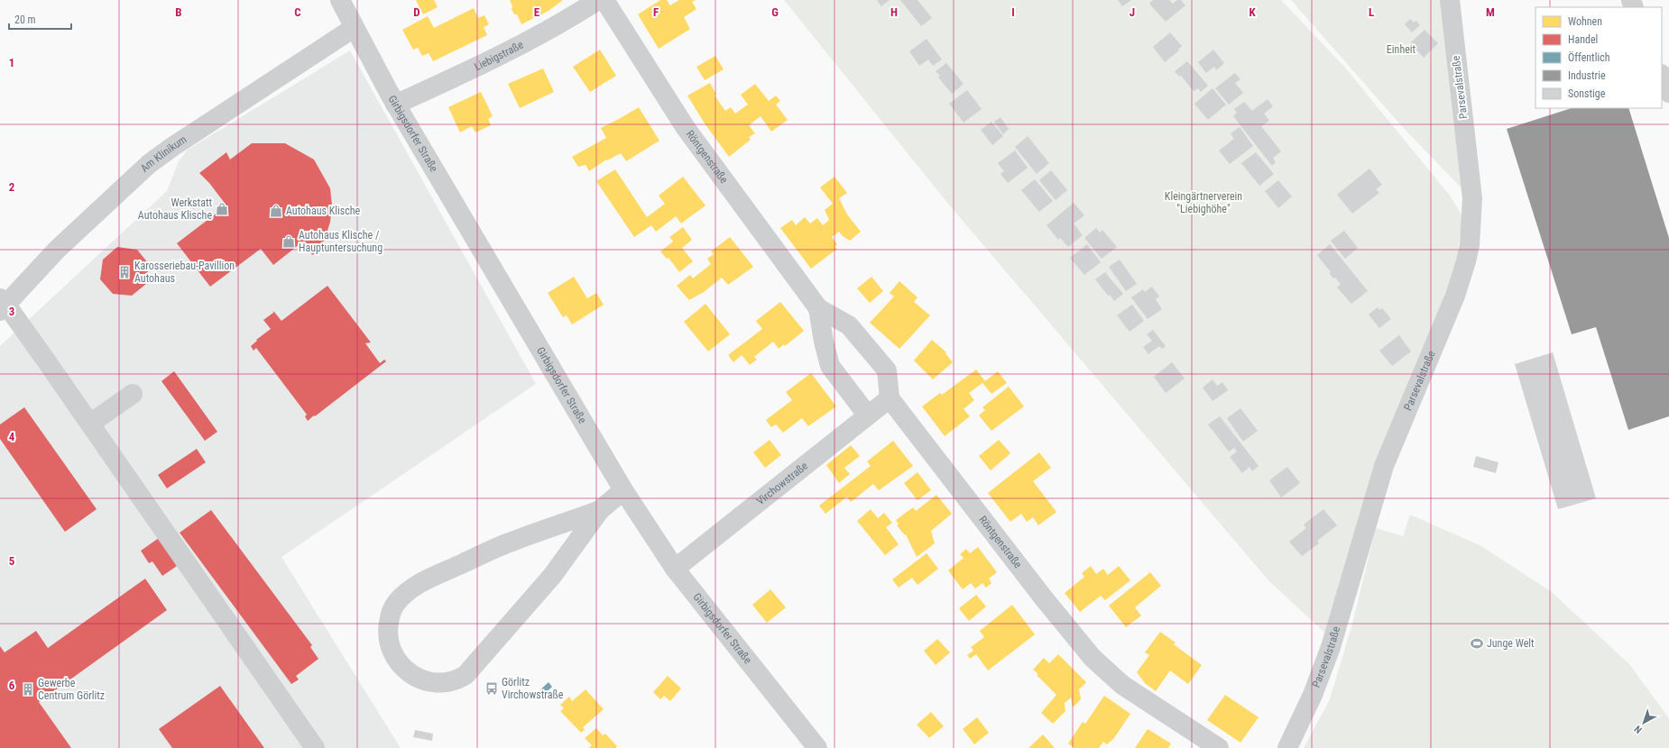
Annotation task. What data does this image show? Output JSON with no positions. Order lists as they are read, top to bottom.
{
  "streets": {
    "street": [
      "Liebigstraße",
      "Parsevalstraße",
      "Girbigsdorfer Straße",
      "Am Klinikum",
      "Röntgenstraße",
      "Virchowstraße"
    ]
  },
  "crossings": [
    ["Liebigstraße", "Girbigsdorfer Straße"],
    ["Girbigsdorfer Straße", "Am Klinikum"],
    ["Girbigsdorfer Straße", "Virchowstraße"],
    ["Röntgenstraße", "Virchowstraße"]
  ],
  "parks": ["Einheit", "Kleingärtnerverein \"Liebighöhe\""],
  "places": {
    "shop": ["Werkstatt Autohaus Klische", "Autohaus Klische", "Autohaus Klische / Hauptuntersuchung"],
    "building": ["Karosseriebau-Pavillion Autohaus", "Gewerbe Centrum Görlitz"],
    "sports": ["Junge Welt"],
    "bus stop": ["Görlitz Virchowstraße"]
  },
  "legend": [
    "Wohnen",
    "Handel",
    "Öffentlich",
    "Industrie",
    "Sonstige"
  ],
  "scale_bar": "20 m",
  "north": "bottom left",
  "grid": {
    "columns": [
      "B",
      "C",
      "D",
      "E",
      "F",
      "G",
      "H",
      "I",
      "J",
      "K",
      "L",
      "M"
    ],
    "rows": [
      "1",
      "2",
      "3",
      "4",
      "5",
      "6"
    ]
  }
}
